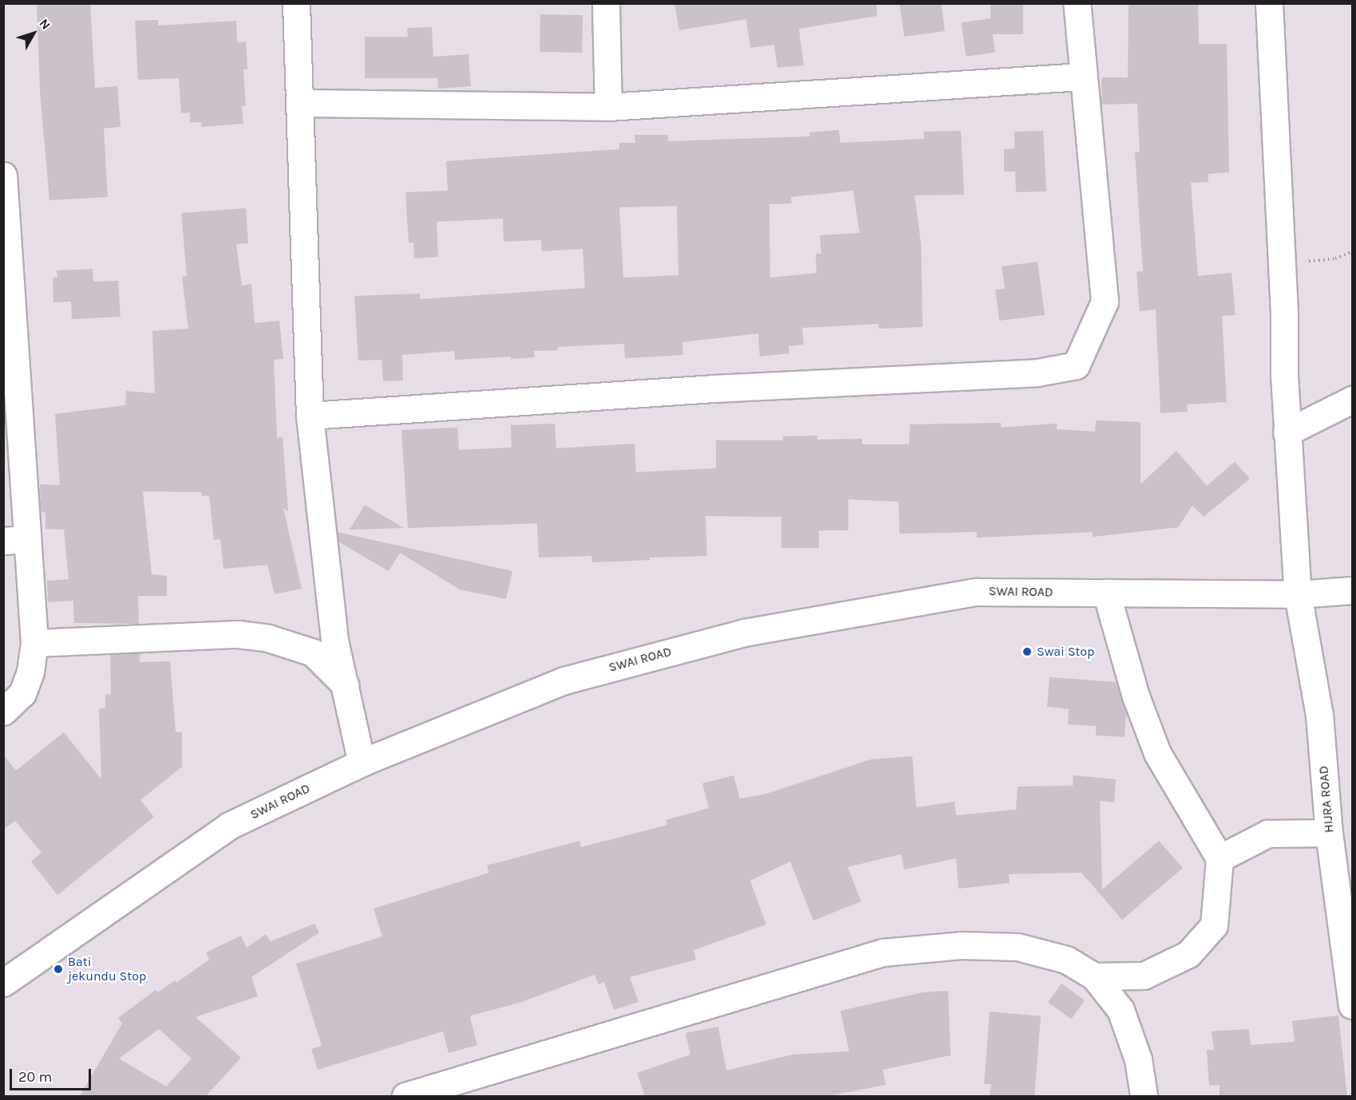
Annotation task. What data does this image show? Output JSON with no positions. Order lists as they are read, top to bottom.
{
  "streets": {
    "street": ["SWAI ROAD", "HIJRA ROAD"]
  },
  "crossings": [
    ["SWAI ROAD", "HIJRA ROAD"]
  ],
  "places": ["Swai Stop", "Bati jekundu Stop"],
  "scale_bar": "20 m",
  "north": "top right"
}
